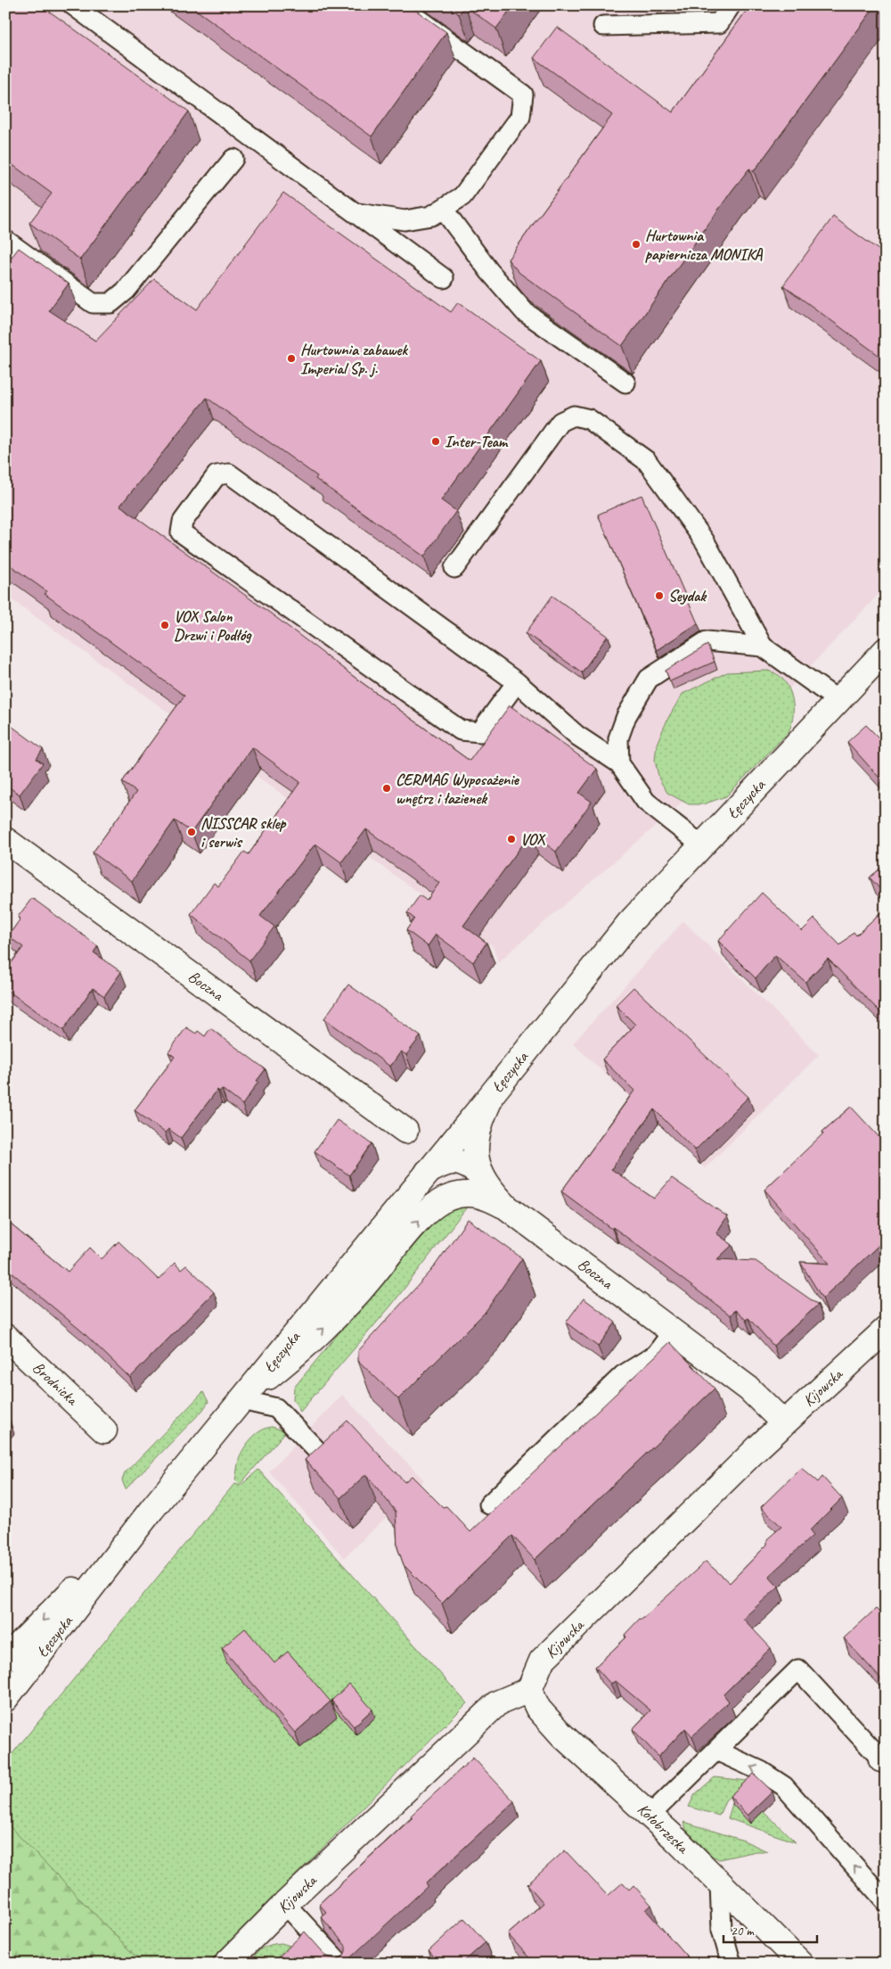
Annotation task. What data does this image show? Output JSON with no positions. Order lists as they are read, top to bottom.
{
  "streets": {
    "street": [
      "Łęczycka",
      "Boczna",
      "Brodnicka",
      "Kijowska",
      "Kołobrzeska"
    ]
  },
  "crossings": [
    ["Łęczycka", "Boczna"],
    ["Boczna", "Kijowska"],
    ["Kijowska", "Kołobrzeska"]
  ],
  "places": [
    "Hurtownia papiernicza MONIKA",
    "Hurtownia zabawek Imperial Sp. j.",
    "Inter-Team",
    "Seydak",
    "VOX Salon Drzwi i Podłóg",
    "CERMAG Wyposażenie wnętrz i łazienek",
    "NISSCAR sklep i serwis",
    "VOX"
  ],
  "scale_bar": "20 m"
}
